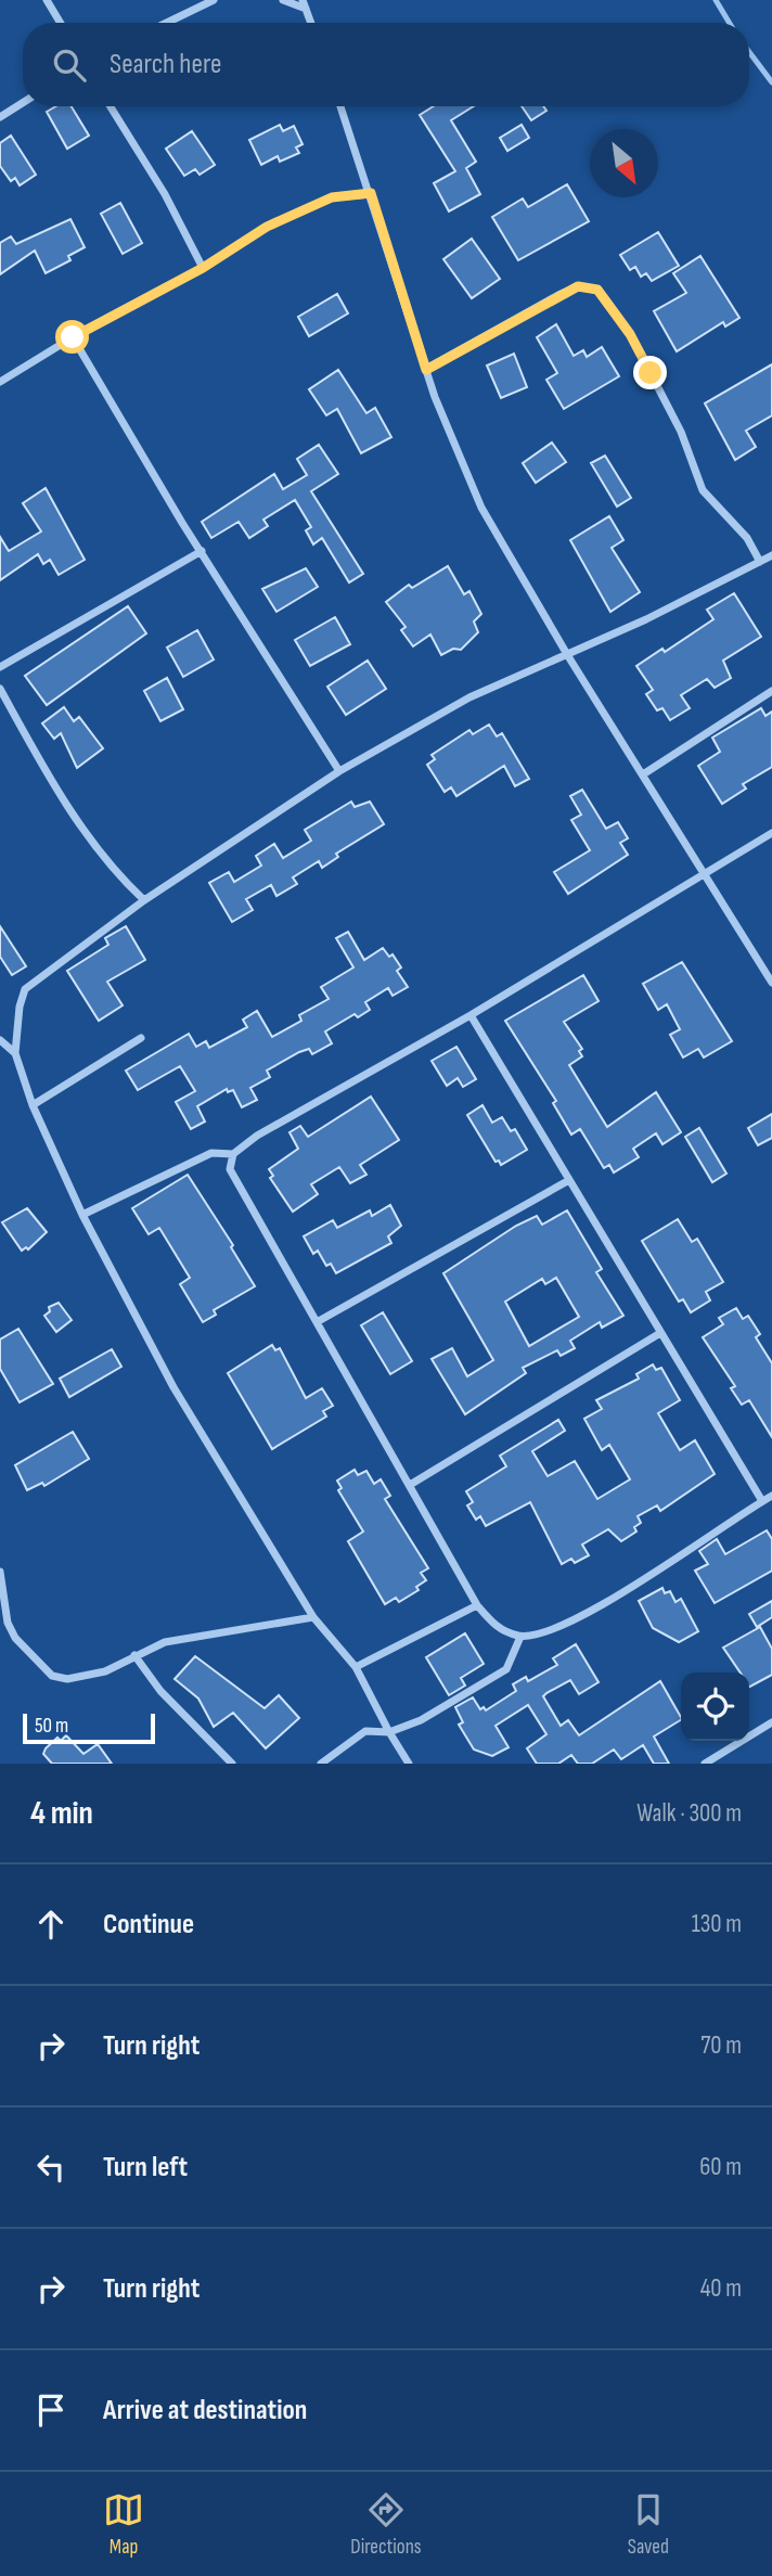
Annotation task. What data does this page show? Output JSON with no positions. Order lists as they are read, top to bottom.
{
  "scale_bar": "50 m",
  "north": "bottom right",
  "page": {
    "search": "Search here",
    "scale": "50 m",
    "heading": ["4 min", "Walk · 300 m"],
    "list": [
      ["Continue", "130 m"],
      ["Turn right", "70 m"],
      ["Turn left", "60 m"],
      ["Turn right", "40 m"],
      "Arrive at destination"
    ],
    "nav": ["Map", "Directions", "Saved"]
  }
}
